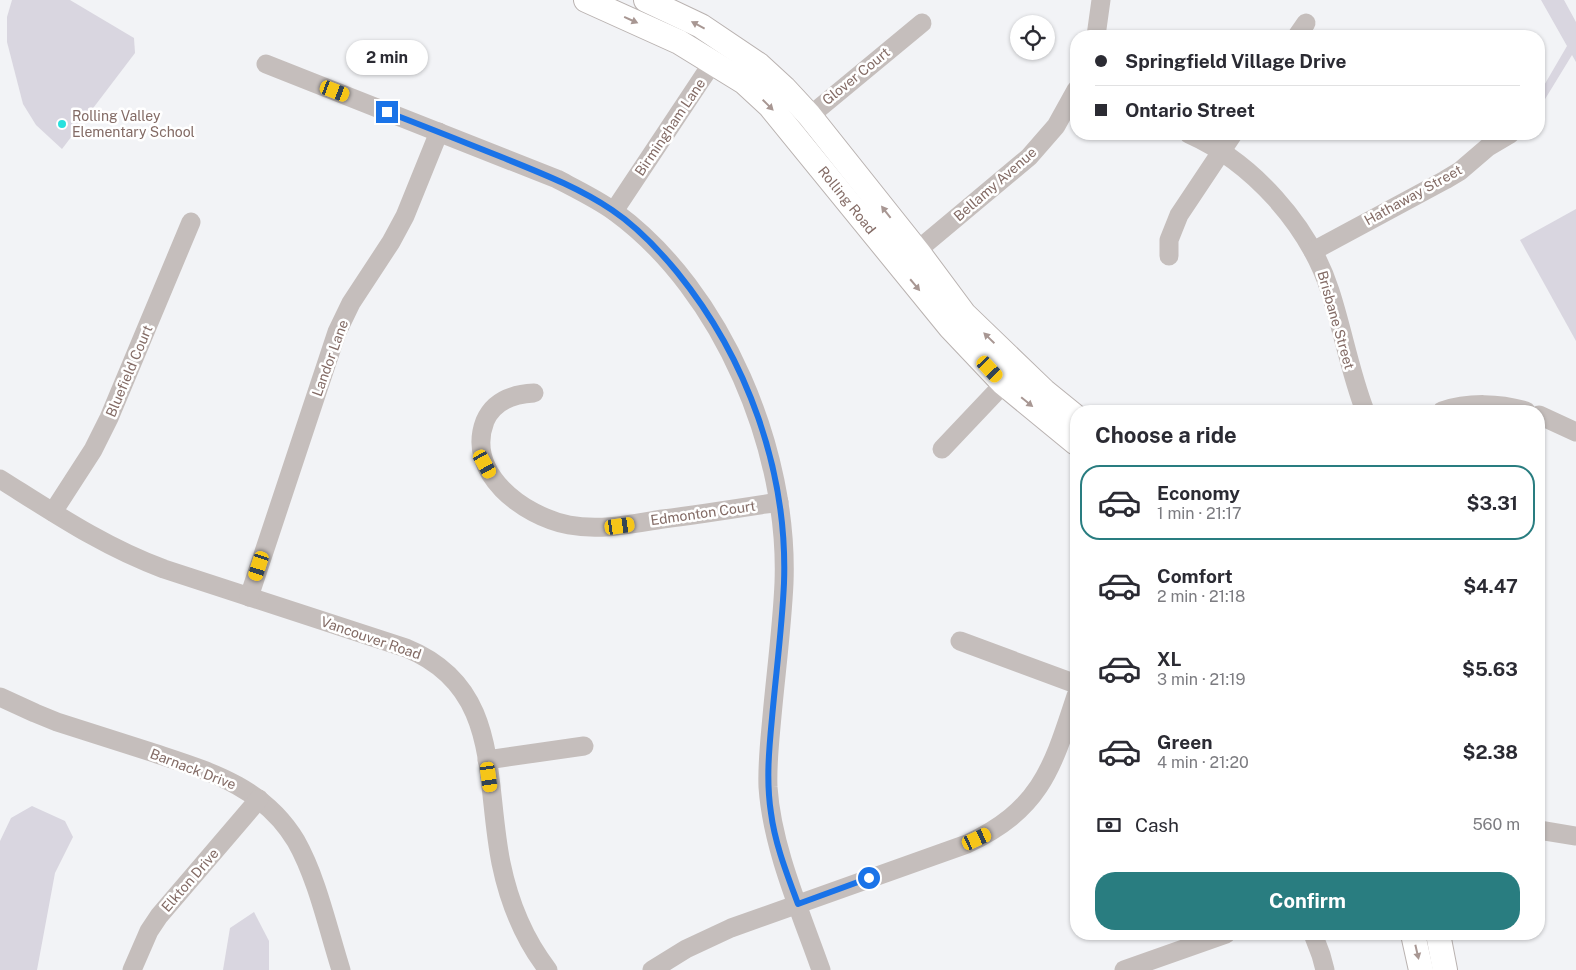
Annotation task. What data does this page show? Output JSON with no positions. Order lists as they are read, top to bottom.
{
  "streets": {
    "main road": ["Rolling Road"],
    "street": [
      "Glover Court",
      "Birmingham Lane",
      "Bellamy Avenue",
      "Hathaway Street",
      "Brisbane Street",
      "Landor Lane",
      "Bluefield Court",
      "Edmonton Court",
      "Vancouver Road",
      "Barnack Drive",
      "Elkton Drive"
    ]
  },
  "crossings": [
    ["Glover Court", "Rolling Road"],
    ["Birmingham Lane", "Rolling Road"],
    ["Bellamy Avenue", "Rolling Road"],
    ["Hathaway Street", "Brisbane Street"],
    ["Landor Lane", "Vancouver Road"],
    ["Bluefield Court", "Vancouver Road"],
    ["Barnack Drive", "Elkton Drive"]
  ],
  "places": ["Rolling Valley Elementary School"],
  "page": {
    "banner": ["Springfield Village Drive", "Ontario Street"],
    "bubble": "2 min",
    "heading": "Choose a ride",
    "list": [
      {
        "name": "Economy",
        "note": "1 min · 21:17",
        "value": "$3.31"
      },
      {
        "name": "Comfort",
        "note": "2 min · 21:18",
        "value": "$4.47"
      },
      {
        "name": "XL",
        "note": "3 min · 21:19",
        "value": "$5.63"
      },
      {
        "name": "Green",
        "note": "4 min · 21:20",
        "value": "$2.38"
      }
    ],
    "pay": ["Cash", "560 m"],
    "buttons": "Confirm"
  }
}
